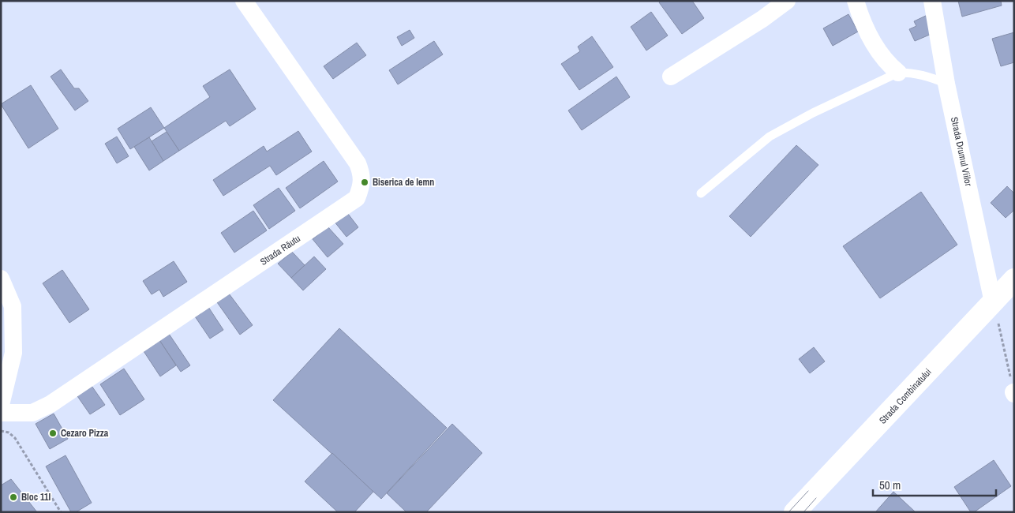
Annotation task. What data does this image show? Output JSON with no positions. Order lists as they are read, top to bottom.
{
  "streets": {
    "main road": ["Strada Combinatului"],
    "street": ["Strada Drumul Viilor", "Strada Răutu"]
  },
  "crossings": [
    ["Strada Drumul Viilor", "Strada Combinatului"]
  ],
  "places": ["Biserica de lemn", "Cezaro Pizza", "Bloc 11I"],
  "scale_bar": "50 m"
}
